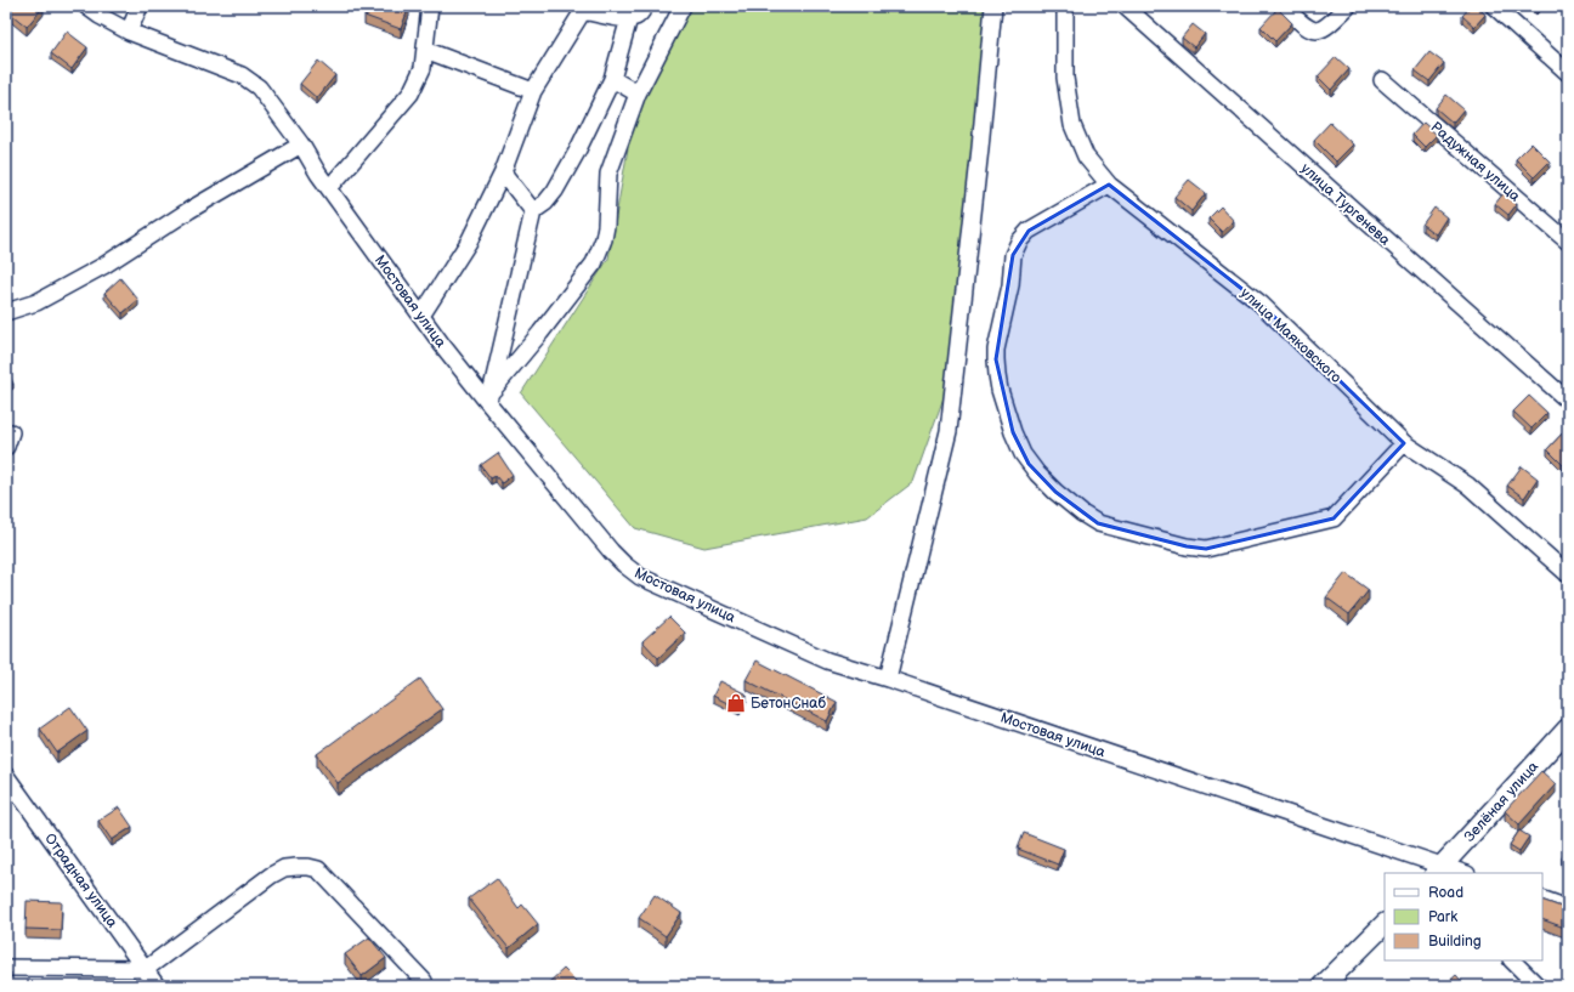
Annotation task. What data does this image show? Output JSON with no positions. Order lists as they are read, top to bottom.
{
  "streets": {
    "main road": ["Зелёная улица"],
    "street": [
      "Радужная улица",
      "улица Тургенева",
      "Мостовая улица",
      "улица Маяковского",
      "Отрадная улица"
    ]
  },
  "crossings": [
    ["Мостовая улица", "Зелёная улица"]
  ],
  "places": {
    "shop": ["БетонСнаб"]
  },
  "legend": ["Road", "Park", "Building"]
}
